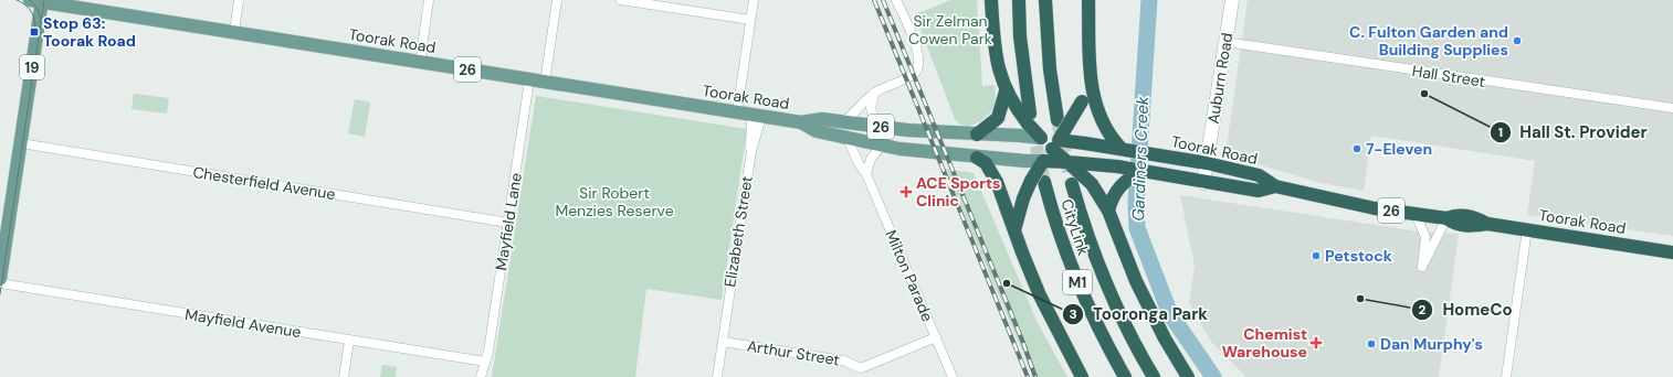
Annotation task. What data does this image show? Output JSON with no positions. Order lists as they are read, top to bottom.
{
  "streets": {
    "highway": [
      "Toorak Road",
      "26",
      "CityLink",
      "M1"
    ],
    "main road": ["19", "Auburn Road"],
    "street": [
      "Hall Street",
      "Chesterfield Avenue",
      "Mayfield Lane",
      "Elizabeth Street",
      "Milton Parade",
      "Mayfield Avenue",
      "Arthur Street"
    ]
  },
  "crossings": [
    ["Toorak Road", "19"],
    ["Toorak Road", "Auburn Road"],
    ["Toorak Road", "Mayfield Lane"],
    ["Toorak Road", "Elizabeth Street"],
    ["Toorak Road", "Milton Parade"],
    ["19", "Chesterfield Avenue"],
    ["Hall Street", "Auburn Road"],
    ["Chesterfield Avenue", "Mayfield Lane"],
    ["Mayfield Lane", "Mayfield Avenue"],
    ["Elizabeth Street", "Arthur Street"],
    ["Milton Parade", "Arthur Street"]
  ],
  "water": ["Gardiners Creek"],
  "parks": ["Sir Zelman Cowen Park", "Sir Robert Menzies Reserve"],
  "places": {
    "transit": ["Stop 63: Toorak Road"],
    "other": [
      "C. Fulton Garden and Building Supplies",
      "Hall St. Provider",
      "7-Eleven",
      "Petstock",
      "Tooronga Park",
      "HomeCo",
      "Dan Murphy's"
    ],
    "health": ["ACE Sports Clinic", "Chemist Warehouse"]
  }
}
